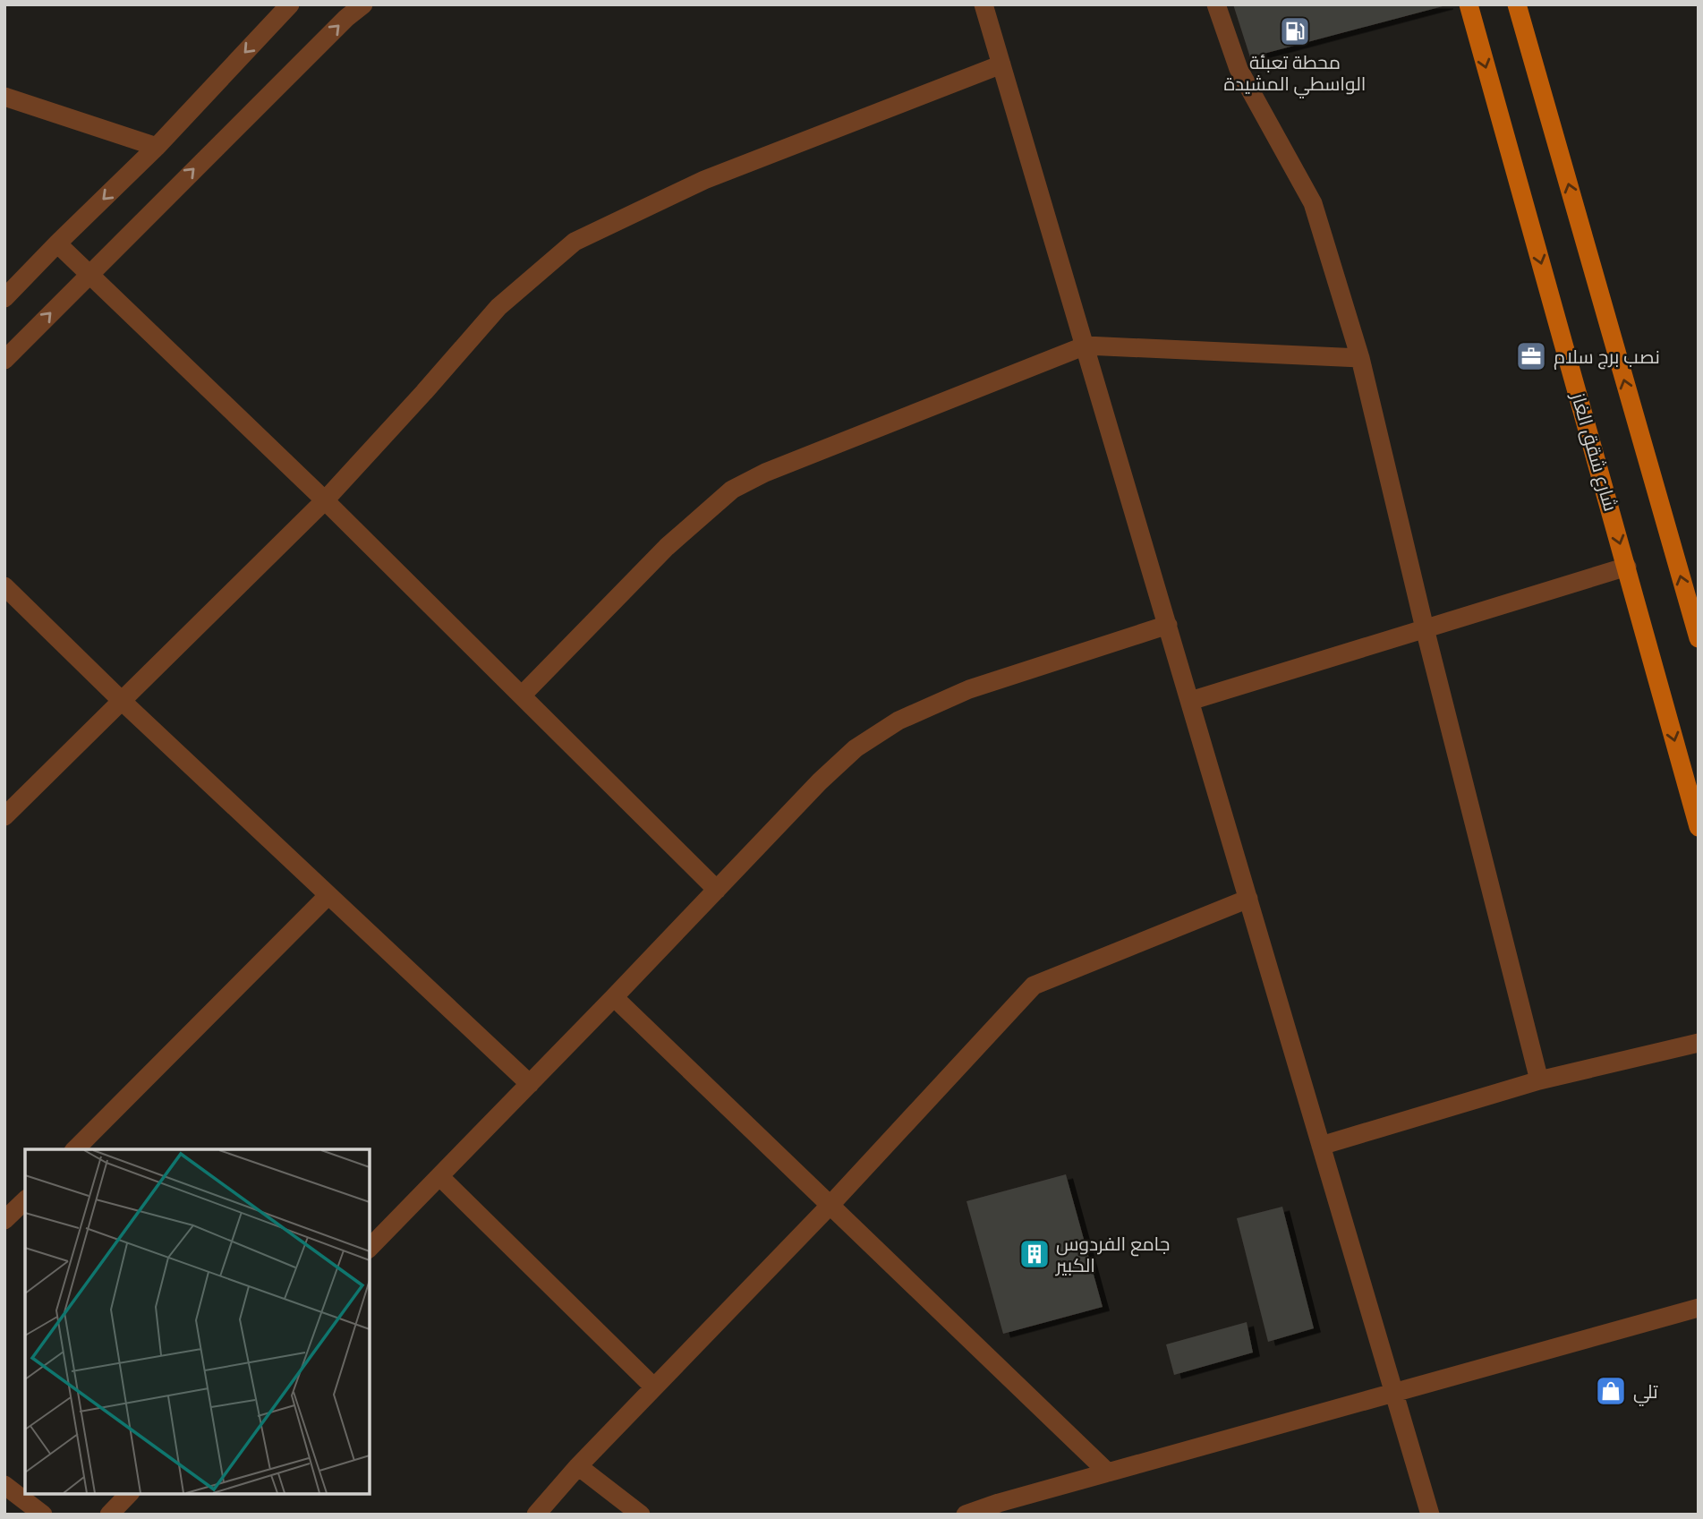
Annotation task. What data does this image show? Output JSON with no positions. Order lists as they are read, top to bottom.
{
  "streets": {
    "main road": ["شارع شقق الغاز"]
  },
  "places": {
    "fuel station": ["محطة تعبئة الواسطي المشيدة"],
    "office": ["نصب برج سلام"],
    "building": ["جامع الفردوس الكبير"],
    "shop": ["تلي"]
  }
}
